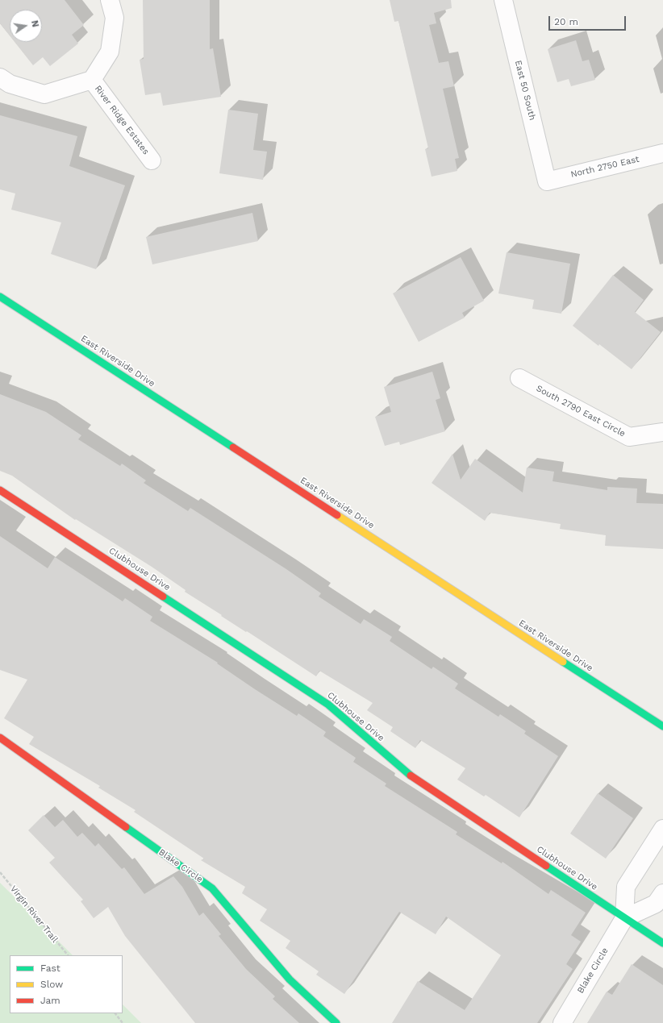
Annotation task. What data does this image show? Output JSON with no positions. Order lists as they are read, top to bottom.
{
  "streets": {
    "street": [
      "East 50 South",
      "River Ridge Estates",
      "North 2750 East",
      "East Riverside Drive",
      "South 2790 East Circle",
      "Clubhouse Drive",
      "Blake Circle"
    ],
    "path": ["Virgin River Trail"]
  },
  "crossings": [
    ["East 50 South", "North 2750 East"],
    ["Clubhouse Drive", "Blake Circle"]
  ],
  "legend": ["Fast", "Slow", "Jam"],
  "scale_bar": "20 m",
  "north": "right"
}
